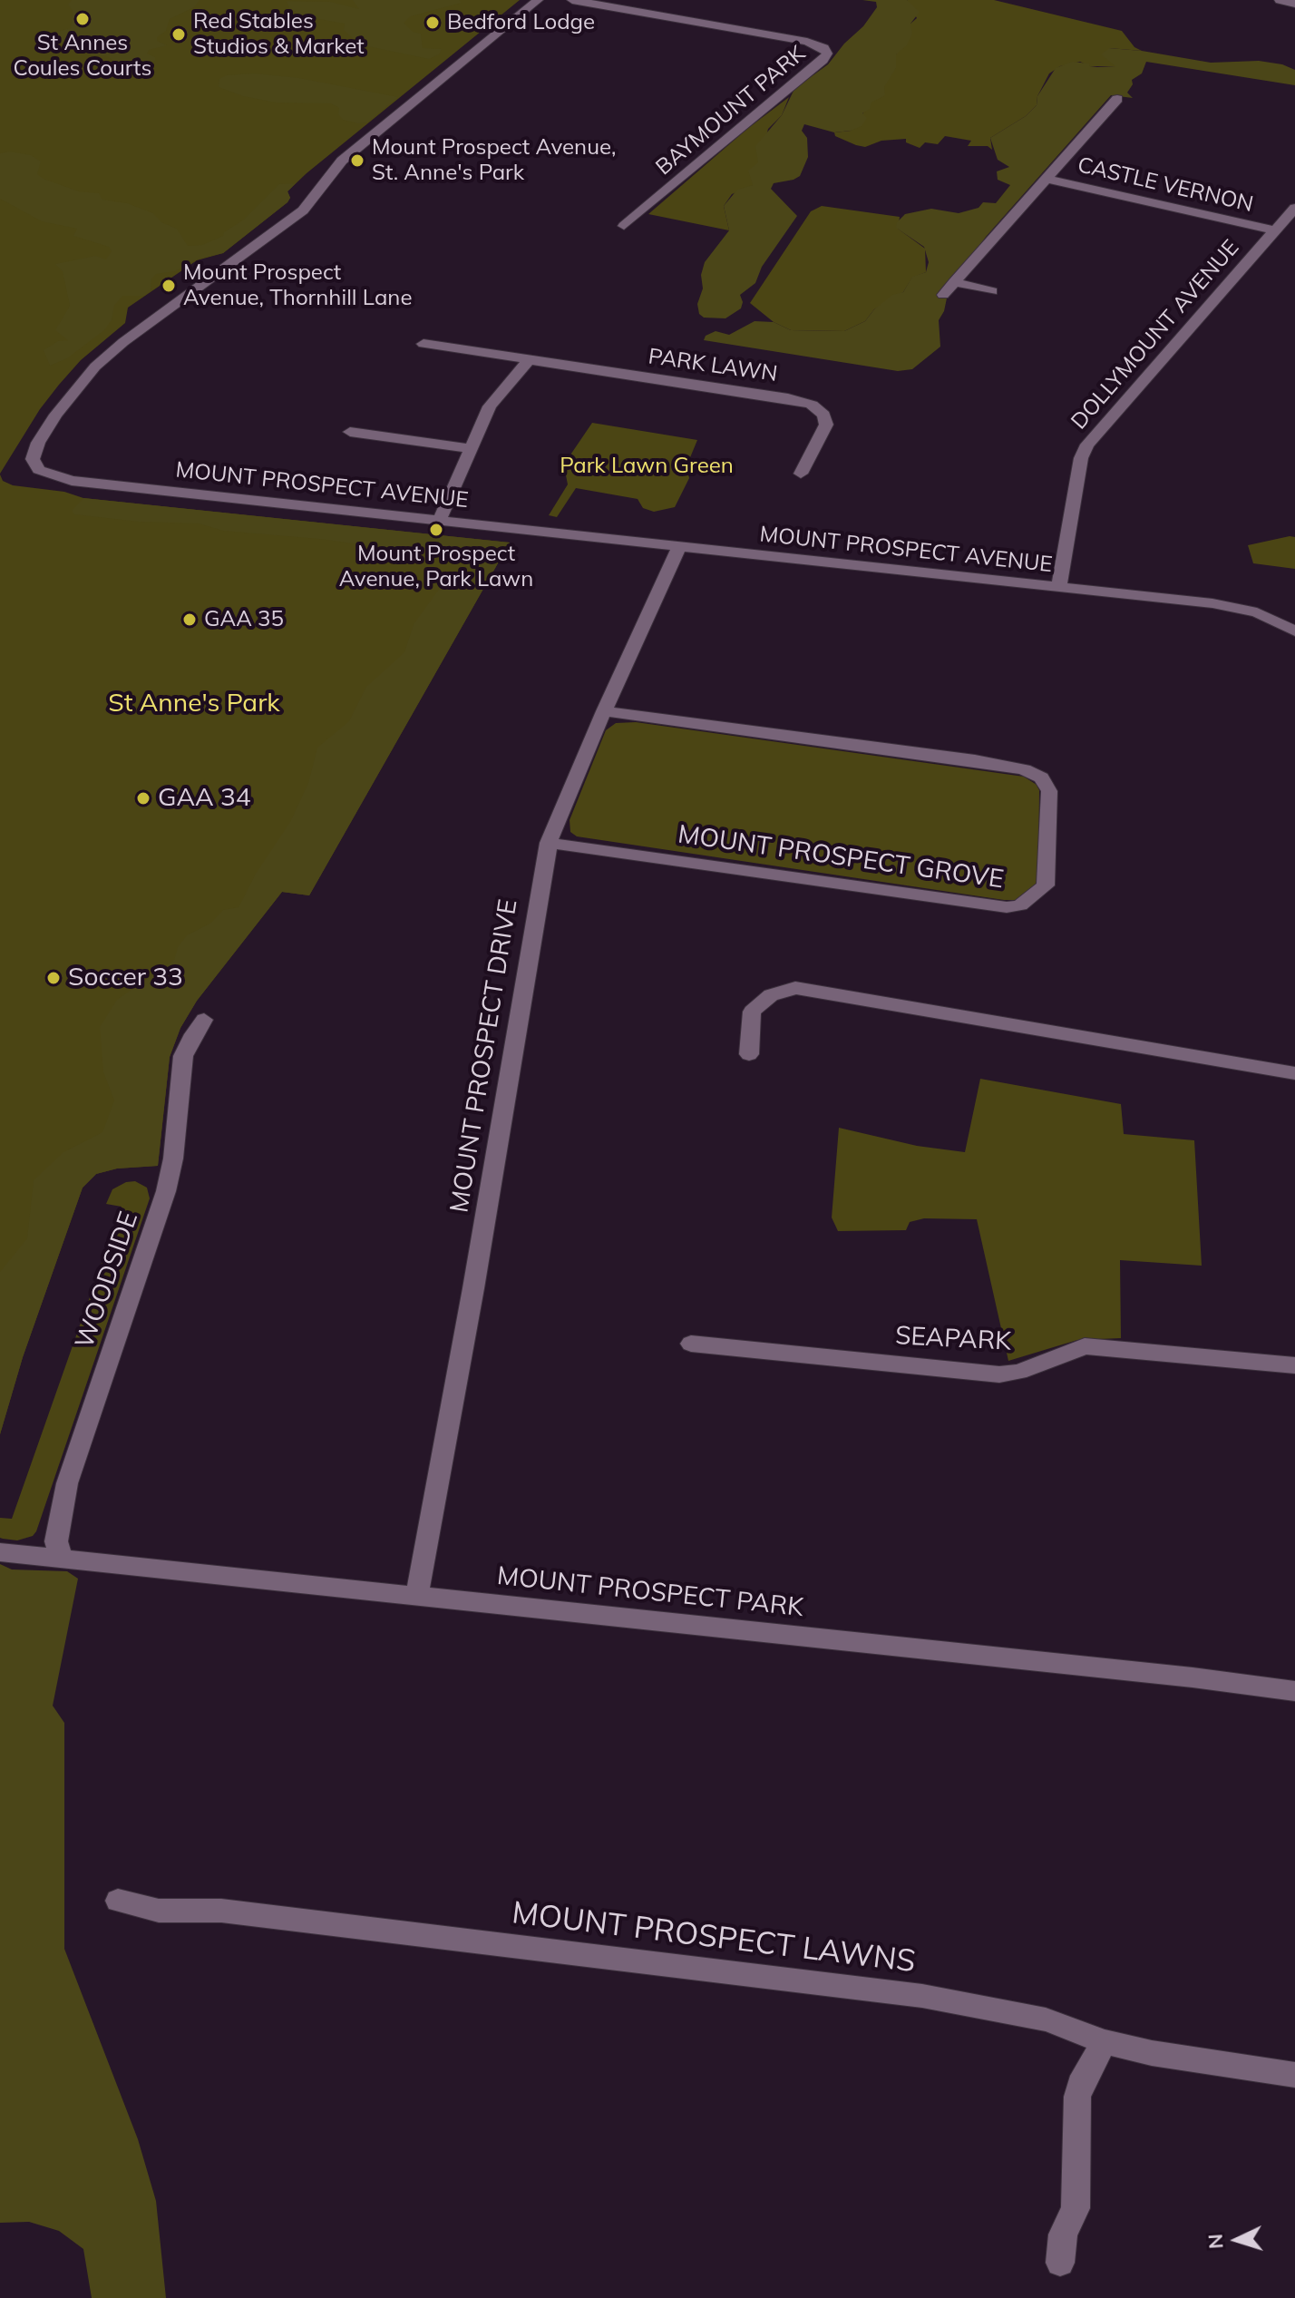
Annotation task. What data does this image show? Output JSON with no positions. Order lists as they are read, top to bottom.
{
  "streets": {
    "street": [
      "BAYMOUNT PARK",
      "CASTLE VERNON",
      "DOLLYMOUNT AVENUE",
      "PARK LAWN",
      "MOUNT PROSPECT AVENUE",
      "MOUNT PROSPECT GROVE",
      "MOUNT PROSPECT DRIVE",
      "WOODSIDE",
      "SEAPARK",
      "MOUNT PROSPECT PARK",
      "MOUNT PROSPECT LAWNS"
    ]
  },
  "crossings": [
    ["CASTLE VERNON", "DOLLYMOUNT AVENUE"],
    ["DOLLYMOUNT AVENUE", "MOUNT PROSPECT AVENUE"],
    ["MOUNT PROSPECT AVENUE", "MOUNT PROSPECT DRIVE"],
    ["MOUNT PROSPECT GROVE", "MOUNT PROSPECT DRIVE"],
    ["MOUNT PROSPECT DRIVE", "MOUNT PROSPECT PARK"],
    ["WOODSIDE", "MOUNT PROSPECT PARK"]
  ],
  "parks": ["Park Lawn Green", "St Anne's Park"],
  "places": [
    "St Annes Coules Courts",
    "Bedford Lodge",
    "Red Stables Studios & Market",
    "Mount Prospect Avenue, St. Anne's Park",
    "Mount Prospect Avenue, Thornhill Lane",
    "Mount Prospect Avenue, Park Lawn",
    "GAA 35",
    "GAA 34",
    "Soccer 33"
  ],
  "north": "left"
}
